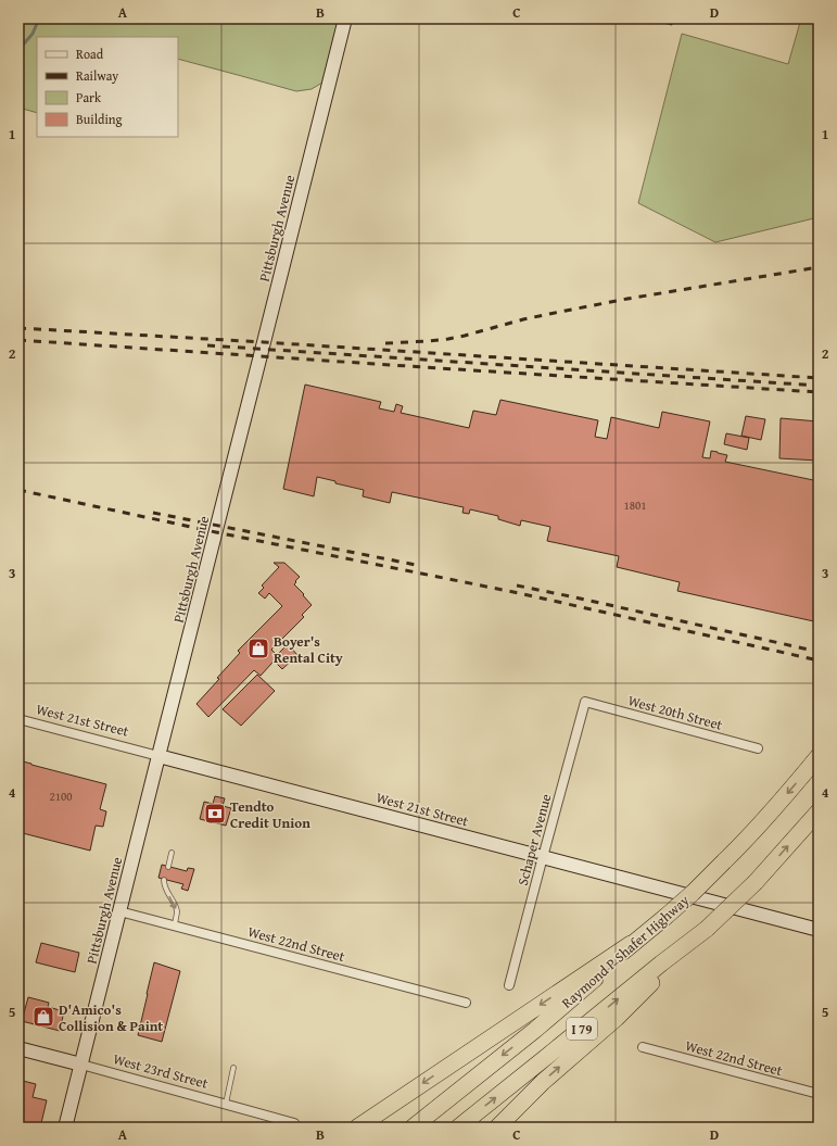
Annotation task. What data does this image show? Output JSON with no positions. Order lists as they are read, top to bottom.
{
  "streets": {
    "highway": ["Raymond P Shafer Highway", "I 79"],
    "street": [
      "Pittsburgh Avenue",
      "West 20th Street",
      "West 21st Street",
      "Schaper Avenue",
      "West 22nd Street",
      "West 23rd Street"
    ]
  },
  "crossings": [
    ["Pittsburgh Avenue", "West 21st Street"],
    ["Pittsburgh Avenue", "West 22nd Street"],
    ["Pittsburgh Avenue", "West 23rd Street"],
    ["West 20th Street", "Schaper Avenue"],
    ["West 21st Street", "Schaper Avenue"]
  ],
  "places": {
    "shop": ["Boyer's Rental City", "D'Amico's Collision & Paint"],
    "bank": ["Tendto Credit Union"]
  },
  "house_numbers": ["1801", "2100"],
  "legend": [
    "Road",
    "Railway",
    "Park",
    "Building"
  ],
  "grid": {
    "columns": [
      "A",
      "B",
      "C",
      "D"
    ],
    "rows": [
      "1",
      "2",
      "3",
      "4",
      "5"
    ]
  }
}
